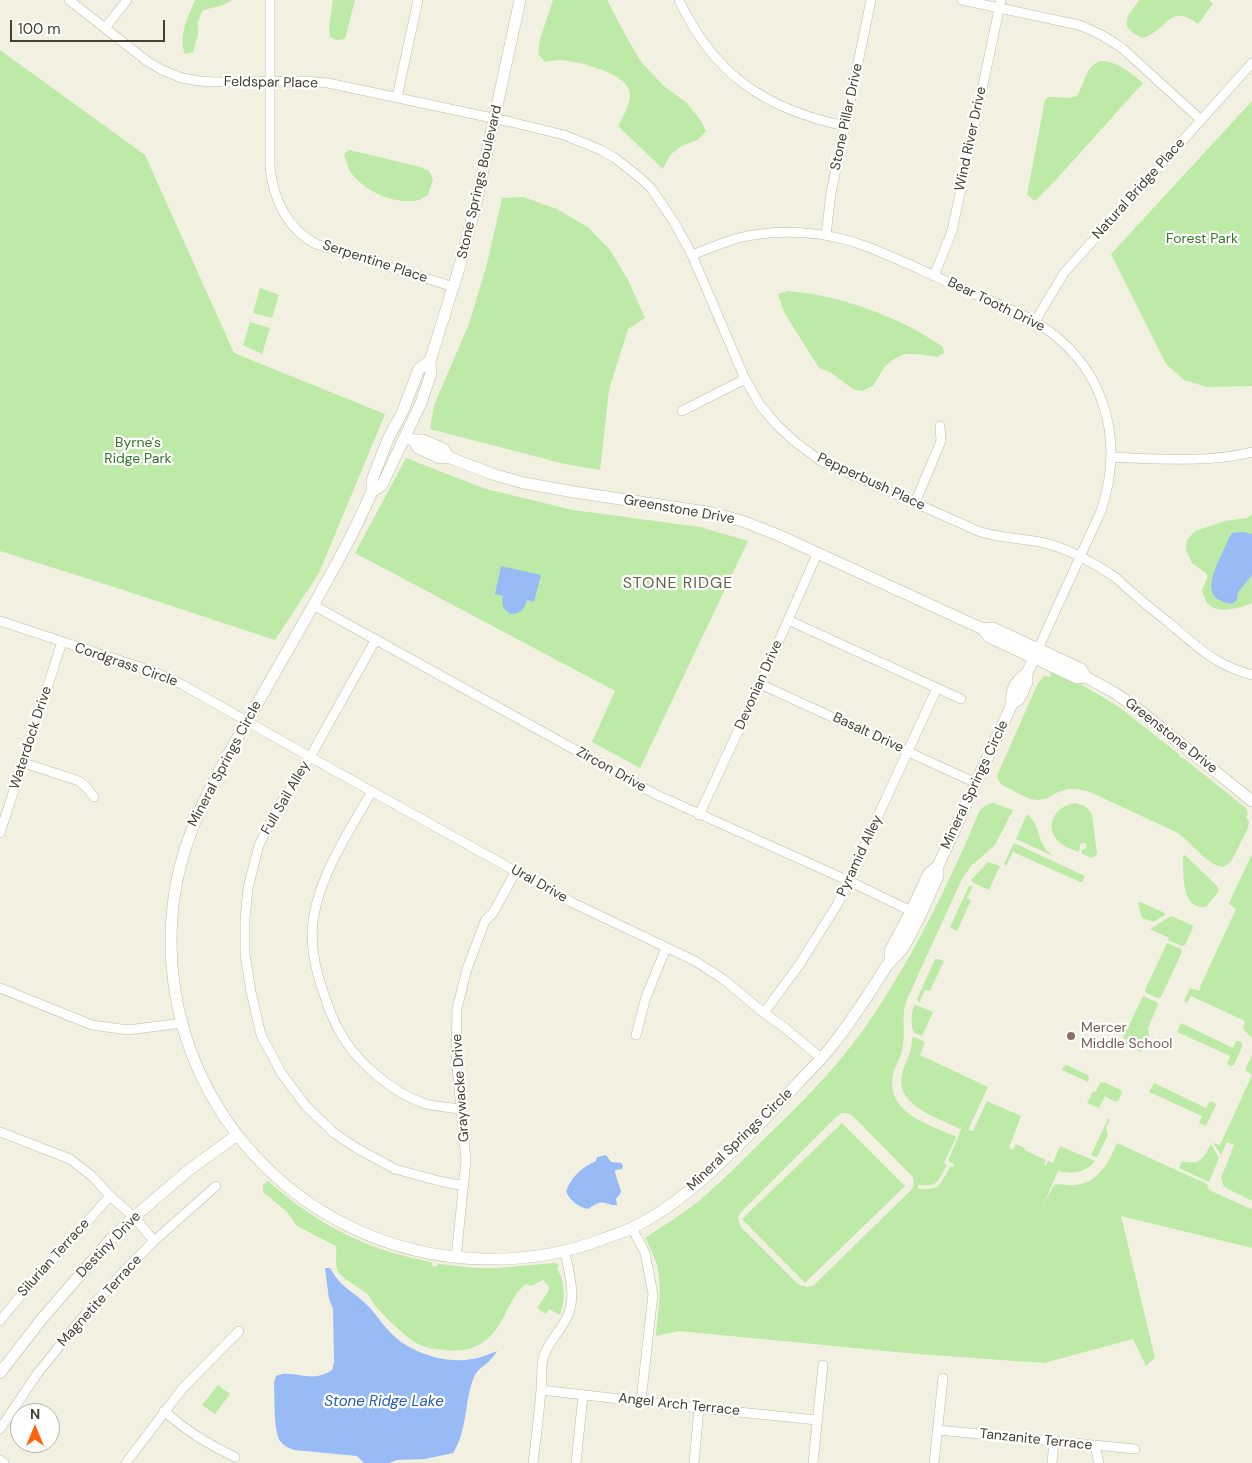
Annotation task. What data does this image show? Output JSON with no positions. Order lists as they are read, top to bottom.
{
  "streets": {
    "street": [
      "Feldspar Place",
      "Stone Pillar Drive",
      "Wind River Drive",
      "Stone Springs Boulevard",
      "Natural Bridge Place",
      "Serpentine Place",
      "Bear Tooth Drive",
      "Pepperbush Place",
      "Greenstone Drive",
      "Cordgrass Circle",
      "Devonian Drive",
      "Basalt Drive",
      "Waterdock Drive",
      "Mineral Springs Circle",
      "Zircon Drive",
      "Full Sail Alley",
      "Pyramid Alley",
      "Ural Drive",
      "Graywacke Drive",
      "Destiny Drive",
      "Silurian Terrace",
      "Magnetite Terrace",
      "Angel Arch Terrace",
      "Tanzanite Terrace"
    ]
  },
  "crossings": [
    ["Feldspar Place", "Stone Springs Boulevard"],
    ["Feldspar Place", "Serpentine Place"],
    ["Feldspar Place", "Pepperbush Place"],
    ["Stone Pillar Drive", "Bear Tooth Drive"],
    ["Wind River Drive", "Bear Tooth Drive"],
    ["Stone Springs Boulevard", "Serpentine Place"],
    ["Stone Springs Boulevard", "Pepperbush Place"],
    ["Stone Springs Boulevard", "Greenstone Drive"],
    ["Stone Springs Boulevard", "Mineral Springs Circle"],
    ["Natural Bridge Place", "Bear Tooth Drive"],
    ["Bear Tooth Drive", "Pepperbush Place"],
    ["Bear Tooth Drive", "Greenstone Drive"],
    ["Bear Tooth Drive", "Mineral Springs Circle"],
    ["Greenstone Drive", "Devonian Drive"],
    ["Greenstone Drive", "Mineral Springs Circle"],
    ["Cordgrass Circle", "Waterdock Drive"],
    ["Cordgrass Circle", "Mineral Springs Circle"],
    ["Cordgrass Circle", "Ural Drive"],
    ["Devonian Drive", "Basalt Drive"],
    ["Devonian Drive", "Zircon Drive"],
    ["Basalt Drive", "Mineral Springs Circle"],
    ["Basalt Drive", "Pyramid Alley"],
    ["Mineral Springs Circle", "Zircon Drive"],
    ["Mineral Springs Circle", "Ural Drive"],
    ["Mineral Springs Circle", "Graywacke Drive"],
    ["Mineral Springs Circle", "Destiny Drive"],
    ["Zircon Drive", "Full Sail Alley"],
    ["Zircon Drive", "Pyramid Alley"],
    ["Full Sail Alley", "Ural Drive"],
    ["Full Sail Alley", "Graywacke Drive"],
    ["Pyramid Alley", "Ural Drive"],
    ["Ural Drive", "Graywacke Drive"]
  ],
  "districts": ["STONE RIDGE"],
  "water": ["Stone Ridge Lake"],
  "parks": ["Forest Park", "Byrne's Ridge Park"],
  "places": ["Mercer Middle School"],
  "scale_bar": "100 m",
  "north": "top"
}
